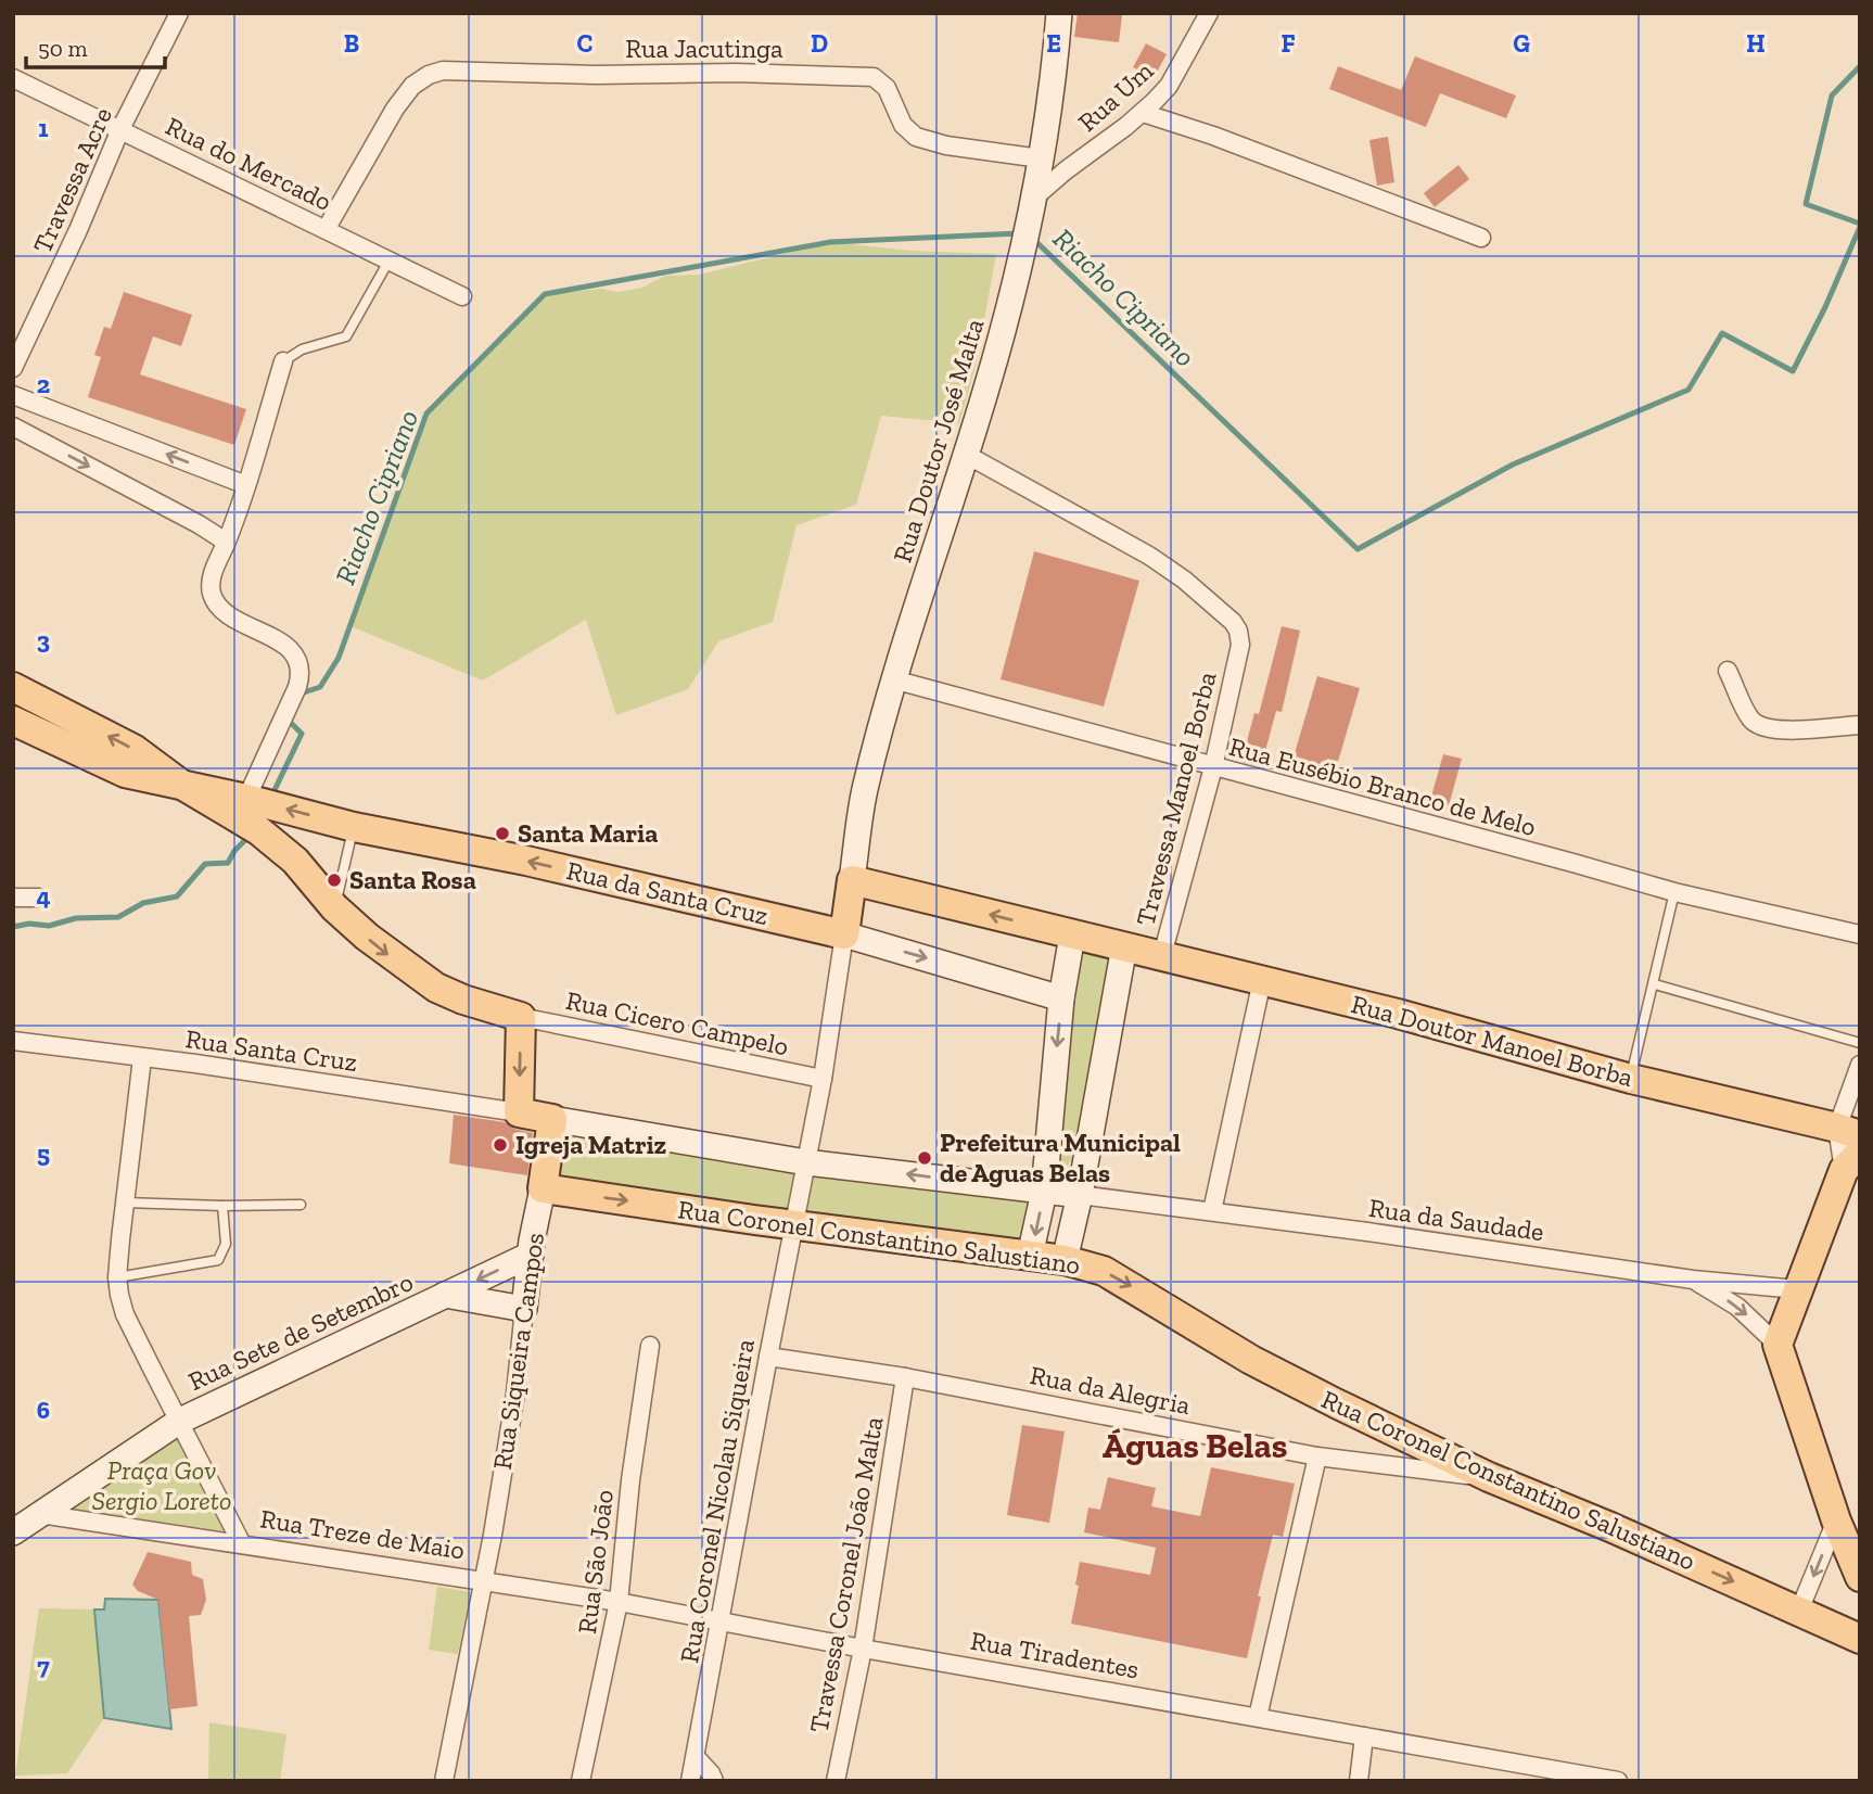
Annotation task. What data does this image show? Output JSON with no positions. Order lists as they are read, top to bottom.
{
  "streets": {
    "main road": [
      "Rua da Santa Cruz",
      "Rua Doutor Manoel Borba",
      "Rua Coronel Constantino Salustiano",
      "Rua Siqueira Campos"
    ],
    "street": [
      "Rua Jacutinga",
      "Rua Um",
      "Rua do Mercado",
      "Travessa Acre",
      "Rua Doutor José Malta",
      "Rua Eusébio Branco de Melo",
      "Travessa Manoel Borba",
      "Rua Cicero Campelo",
      "Rua Santa Cruz",
      "Rua da Saudade",
      "Rua Sete de Setembro",
      "Rua da Alegria",
      "Rua Coronel Nicolau Siqueira",
      "Rua Treze de Maio",
      "Rua São João",
      "Travessa Coronel João Malta",
      "Rua Tiradentes"
    ]
  },
  "crossings": [
    ["Rua Jacutinga", "Rua do Mercado"],
    ["Rua Jacutinga", "Rua Doutor José Malta"],
    ["Rua Um", "Rua Doutor José Malta"],
    ["Rua do Mercado", "Travessa Acre"],
    ["Rua Doutor José Malta", "Rua Eusébio Branco de Melo"],
    ["Rua Doutor José Malta", "Travessa Manoel Borba"],
    ["Rua Doutor José Malta", "Rua Doutor Manoel Borba"],
    ["Rua Eusébio Branco de Melo", "Travessa Manoel Borba"],
    ["Travessa Manoel Borba", "Rua Doutor Manoel Borba"],
    ["Rua da Santa Cruz", "Rua Coronel Nicolau Siqueira"],
    ["Rua Cicero Campelo", "Rua Coronel Nicolau Siqueira"],
    ["Rua Coronel Constantino Salustiano", "Rua Siqueira Campos"],
    ["Rua Coronel Constantino Salustiano", "Rua da Alegria"],
    ["Rua Coronel Constantino Salustiano", "Rua Coronel Nicolau Siqueira"],
    ["Rua Sete de Setembro", "Rua Siqueira Campos"],
    ["Rua Sete de Setembro", "Rua Treze de Maio"],
    ["Rua Siqueira Campos", "Rua Treze de Maio"],
    ["Rua Siqueira Campos", "Rua Tiradentes"],
    ["Rua da Alegria", "Rua Coronel Nicolau Siqueira"],
    ["Rua da Alegria", "Travessa Coronel João Malta"],
    ["Rua Coronel Nicolau Siqueira", "Rua Tiradentes"],
    ["Rua Treze de Maio", "Rua Tiradentes"],
    ["Rua São João", "Rua Tiradentes"],
    ["Travessa Coronel João Malta", "Rua Tiradentes"]
  ],
  "one_way": ["Rua Coronel Constantino Salustiano"],
  "districts": ["Águas Belas"],
  "water": ["Riacho Cipriano"],
  "parks": ["Praça Gov Sergio Loreto"],
  "places": [
    "Santa Maria",
    "Santa Rosa",
    "Igreja Matriz",
    "Prefeitura Municipal de Aguas Belas"
  ],
  "scale_bar": "50 m",
  "grid": {
    "columns": [
      "B",
      "C",
      "D",
      "E",
      "F",
      "G",
      "H"
    ],
    "rows": [
      "1",
      "2",
      "3",
      "4",
      "5",
      "6",
      "7"
    ]
  }
}
